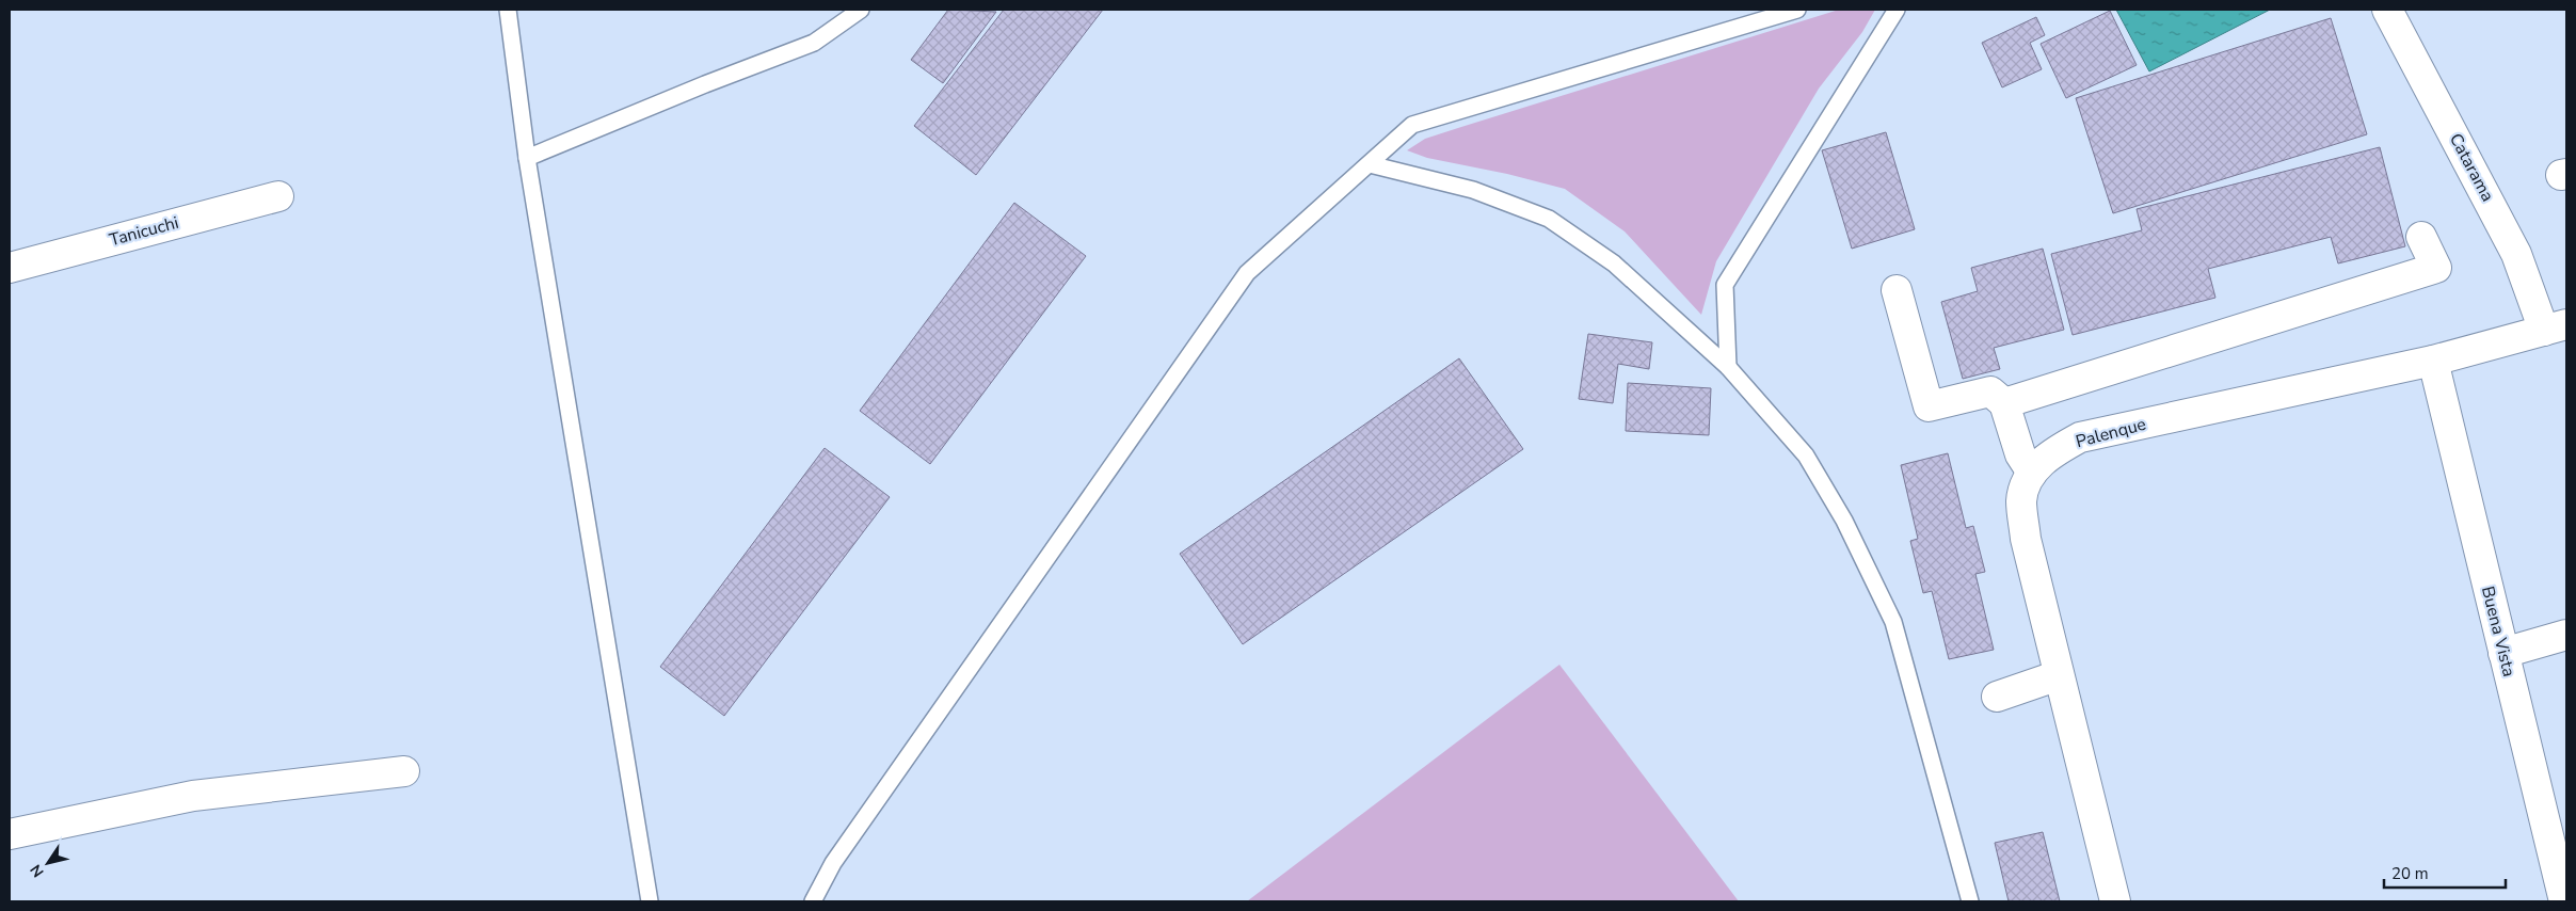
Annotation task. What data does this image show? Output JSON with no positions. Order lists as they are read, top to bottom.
{
  "streets": {
    "street": [
      "Catarama",
      "Tanicuchi",
      "Palenque",
      "Buena Vista"
    ]
  },
  "crossings": [
    ["Catarama", "Palenque"],
    ["Palenque", "Buena Vista"]
  ],
  "scale_bar": "20 m",
  "north": "bottom left"
}
